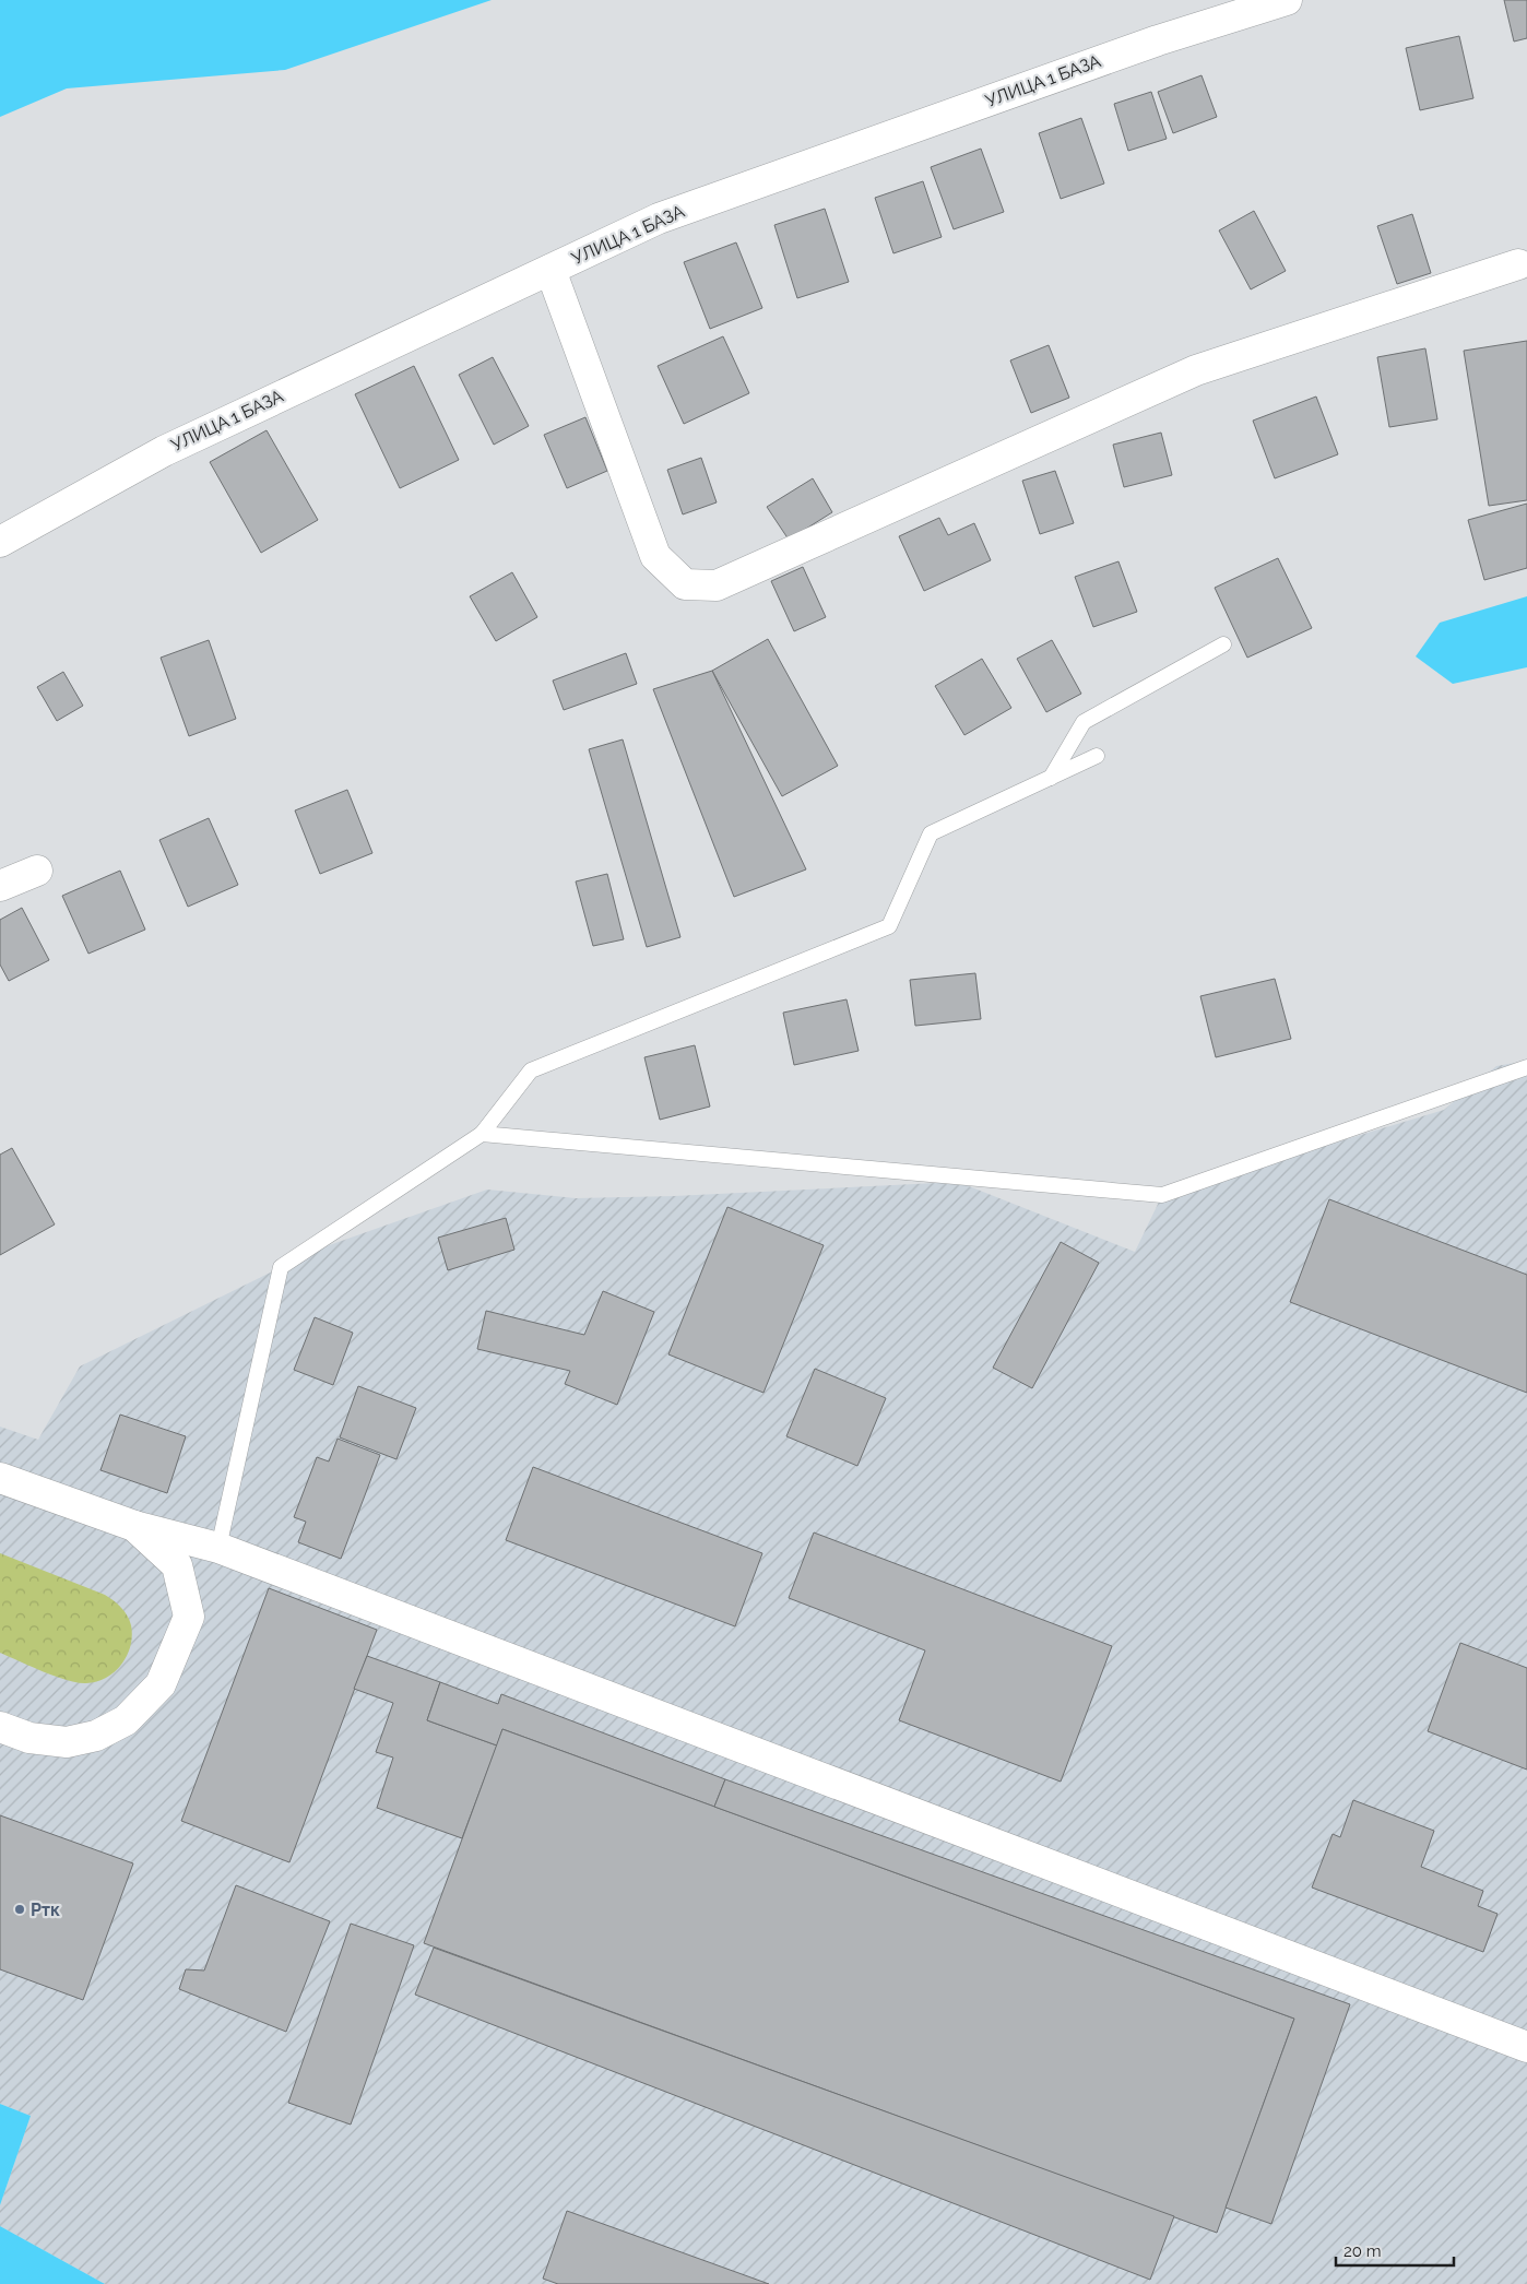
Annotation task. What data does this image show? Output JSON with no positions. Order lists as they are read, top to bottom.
{
  "streets": {
    "street": ["УЛИЦА 1 БАЗА"]
  },
  "places": ["Ртк"],
  "scale_bar": "20 m"
}
